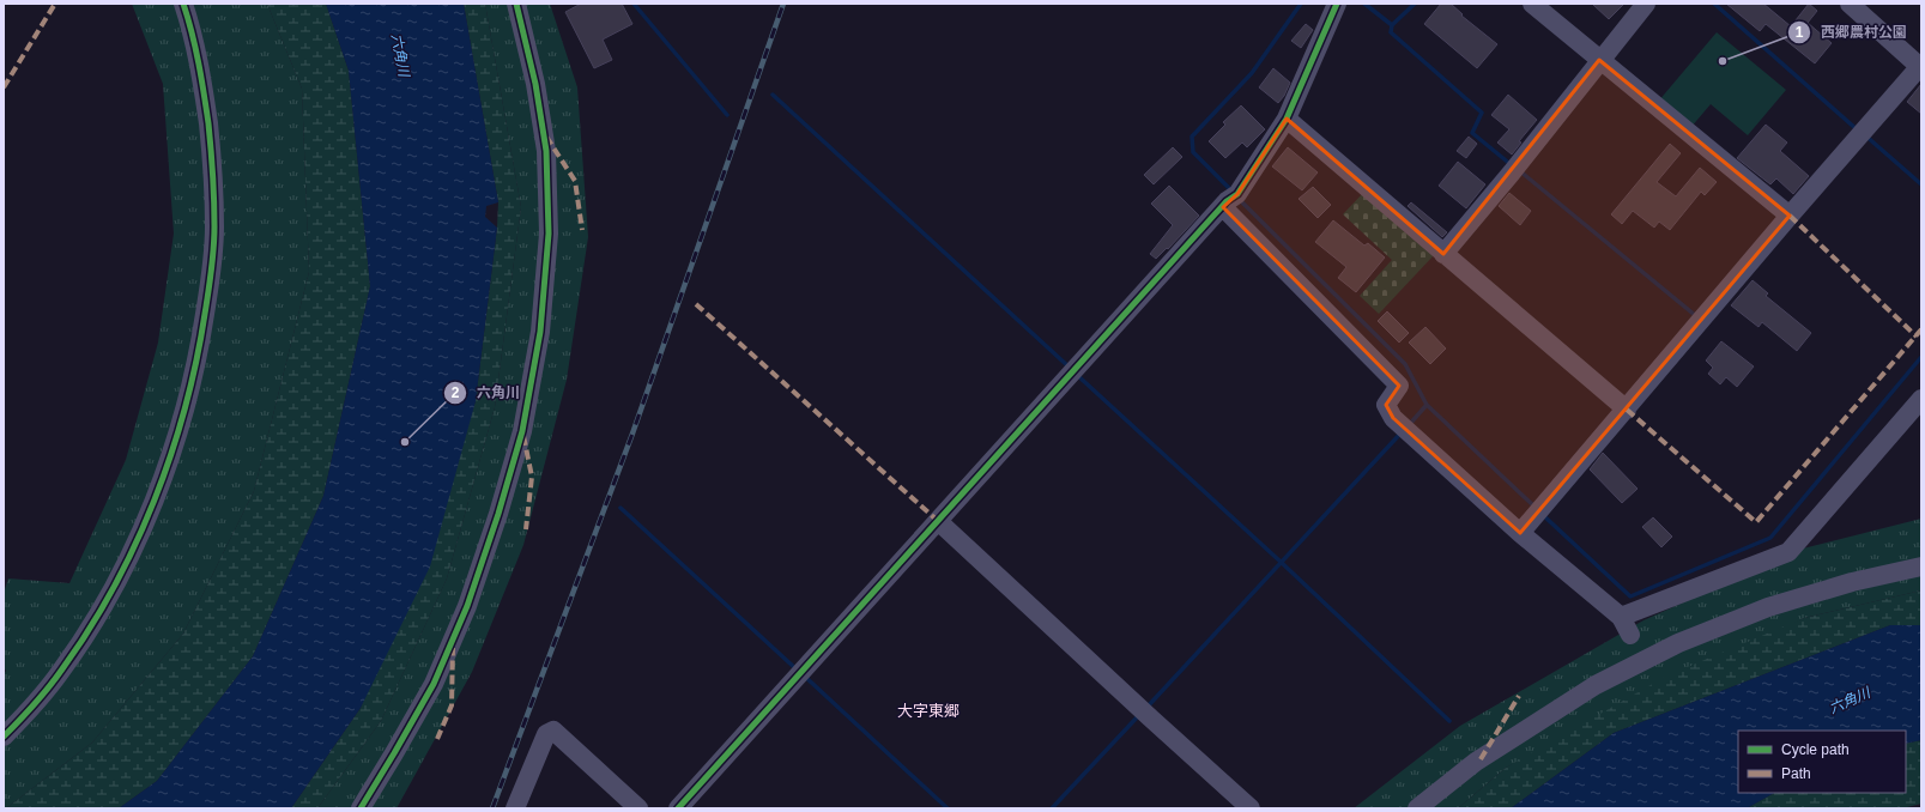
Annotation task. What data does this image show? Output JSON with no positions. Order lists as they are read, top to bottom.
{
  "districts": ["大字東郷"],
  "water": ["六角川"],
  "places": ["西郷農村公園", "六角川"],
  "legend": ["Cycle path", "Path"]
}
